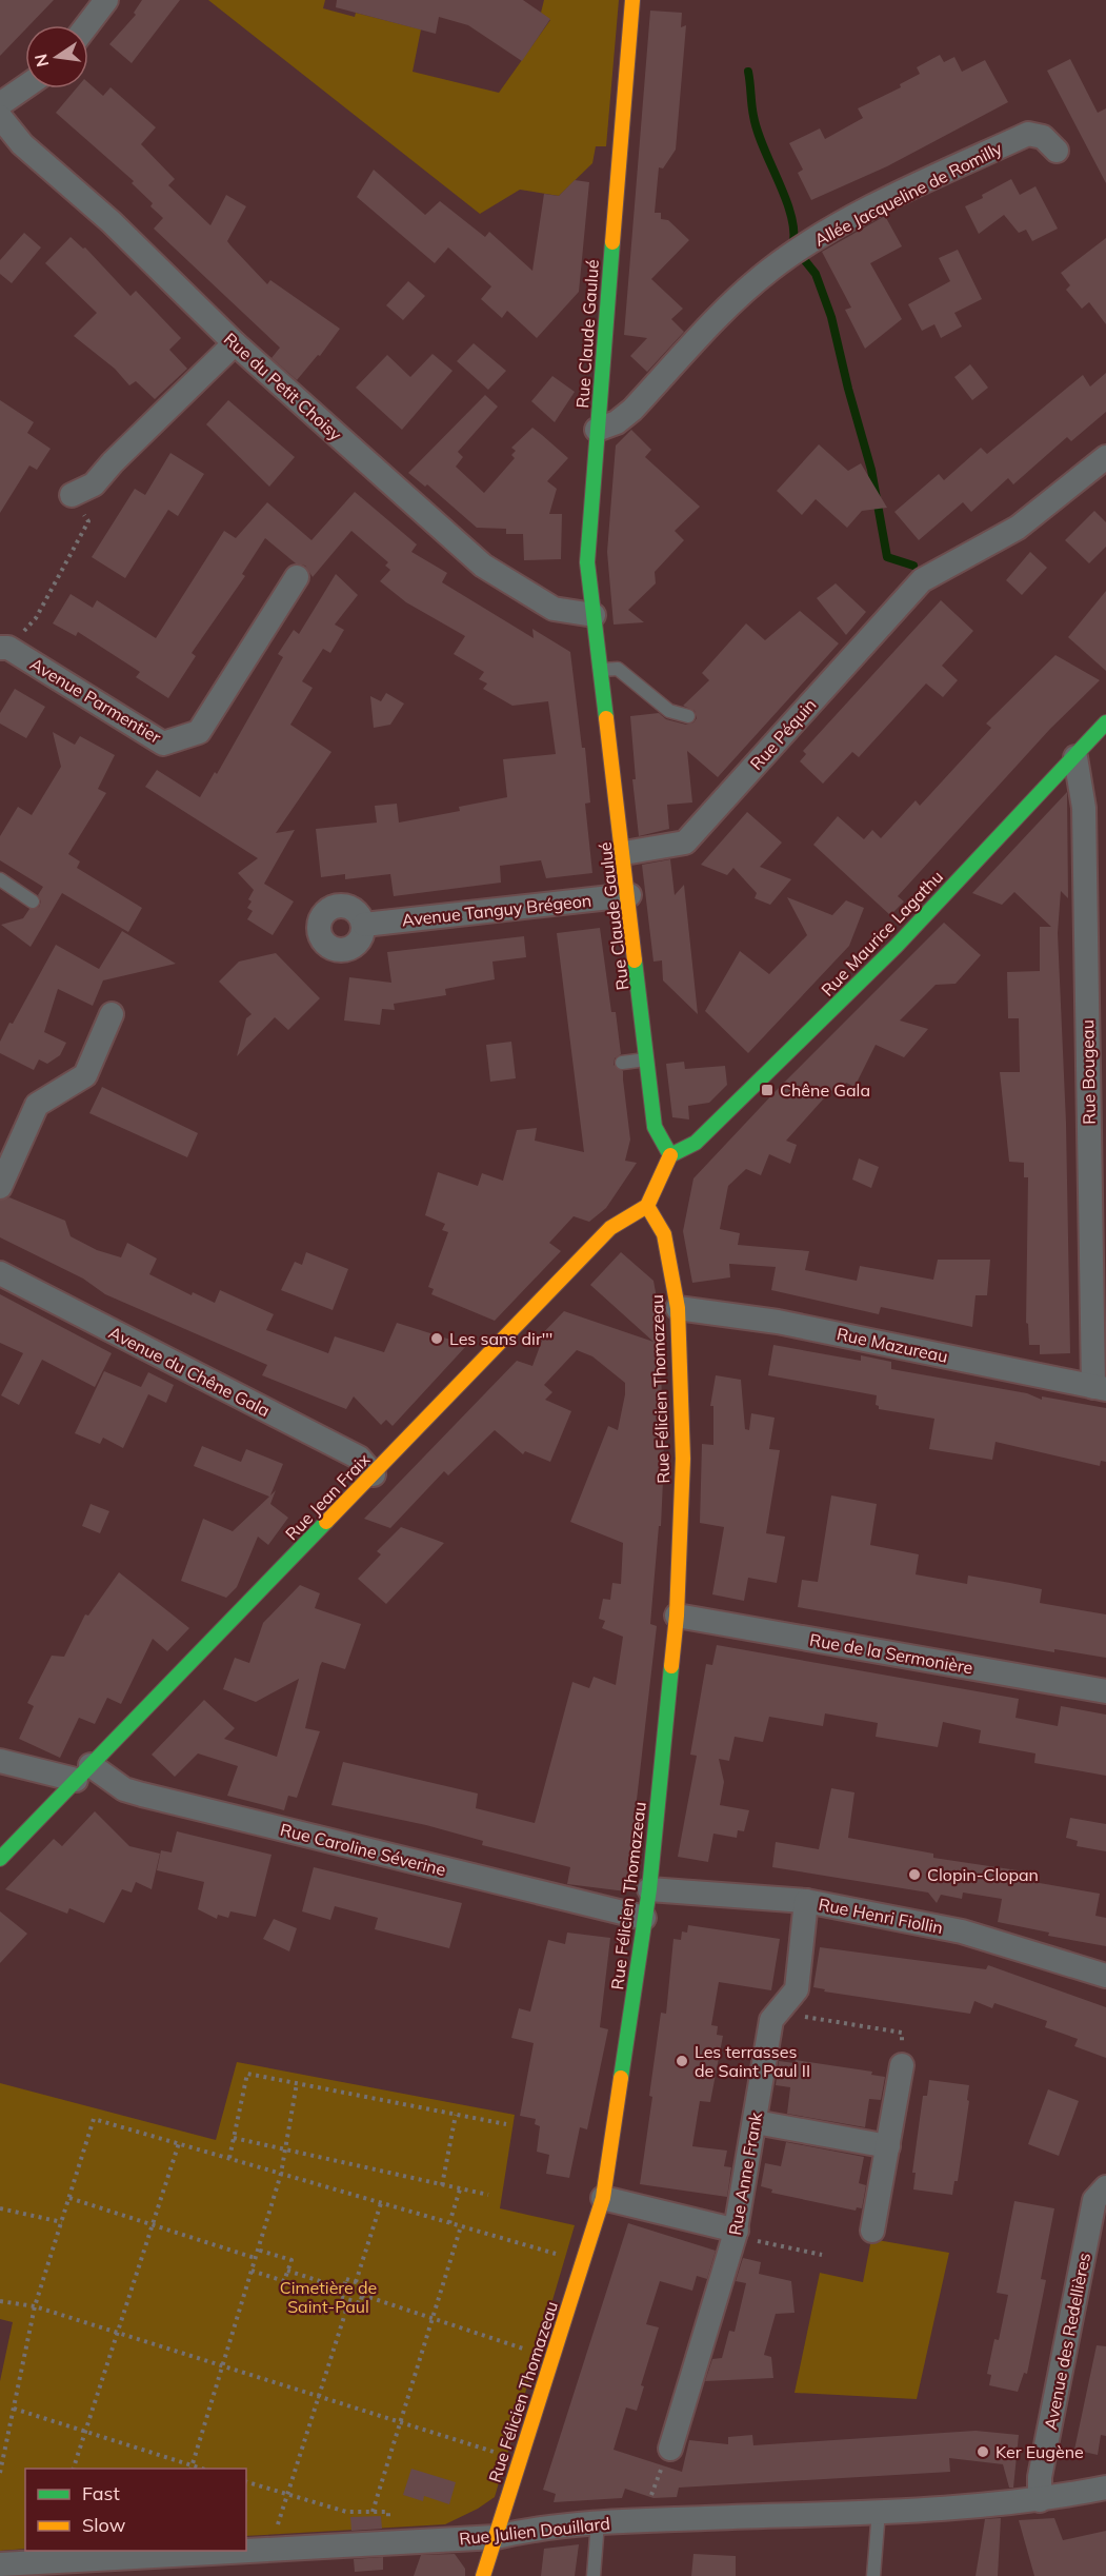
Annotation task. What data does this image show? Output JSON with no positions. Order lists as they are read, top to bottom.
{
  "streets": {
    "street": [
      "Allée Jacqueline de Romilly",
      "Rue Claude Gaulué",
      "Rue du Petit Choisy",
      "Avenue Parmentier",
      "Rue Péquin",
      "Avenue Tanguy Brégeon",
      "Rue Maurice Lagathu",
      "Rue Bougeau",
      "Rue Mazureau",
      "Avenue du Chêne Gala",
      "Rue Félicien Thomazeau",
      "Rue Jean Fraix",
      "Rue de la Sermonière",
      "Rue Caroline Séverine",
      "Rue Henri Fiollin",
      "Rue Anne Frank",
      "Avenue des Redellières",
      "Rue Julien Douillard"
    ]
  },
  "crossings": [
    ["Allée Jacqueline de Romilly", "Rue Claude Gaulué"],
    ["Rue Claude Gaulué", "Rue du Petit Choisy"],
    ["Rue Claude Gaulué", "Rue Péquin"],
    ["Rue Claude Gaulué", "Avenue Tanguy Brégeon"],
    ["Rue Claude Gaulué", "Rue Maurice Lagathu"],
    ["Rue Maurice Lagathu", "Rue Bougeau"],
    ["Rue Bougeau", "Rue Mazureau"],
    ["Rue Mazureau", "Rue Félicien Thomazeau"],
    ["Avenue du Chêne Gala", "Rue Jean Fraix"],
    ["Rue Félicien Thomazeau", "Rue Jean Fraix"],
    ["Rue Félicien Thomazeau", "Rue de la Sermonière"],
    ["Rue Félicien Thomazeau", "Rue Caroline Séverine"],
    ["Rue Félicien Thomazeau", "Rue Henri Fiollin"],
    ["Rue Félicien Thomazeau", "Rue Julien Douillard"],
    ["Rue Jean Fraix", "Rue Caroline Séverine"],
    ["Rue Henri Fiollin", "Rue Anne Frank"],
    ["Avenue des Redellières", "Rue Julien Douillard"]
  ],
  "parks": ["Cimetière de Saint-Paul"],
  "places": {
    "transit": ["Chêne Gala"],
    "other": [
      "Les sans dir'''",
      "Clopin-Clopan",
      "Les terrasses de Saint Paul II",
      "Ker Eugène"
    ]
  },
  "legend": ["Fast", "Slow"],
  "north": "left"
}
